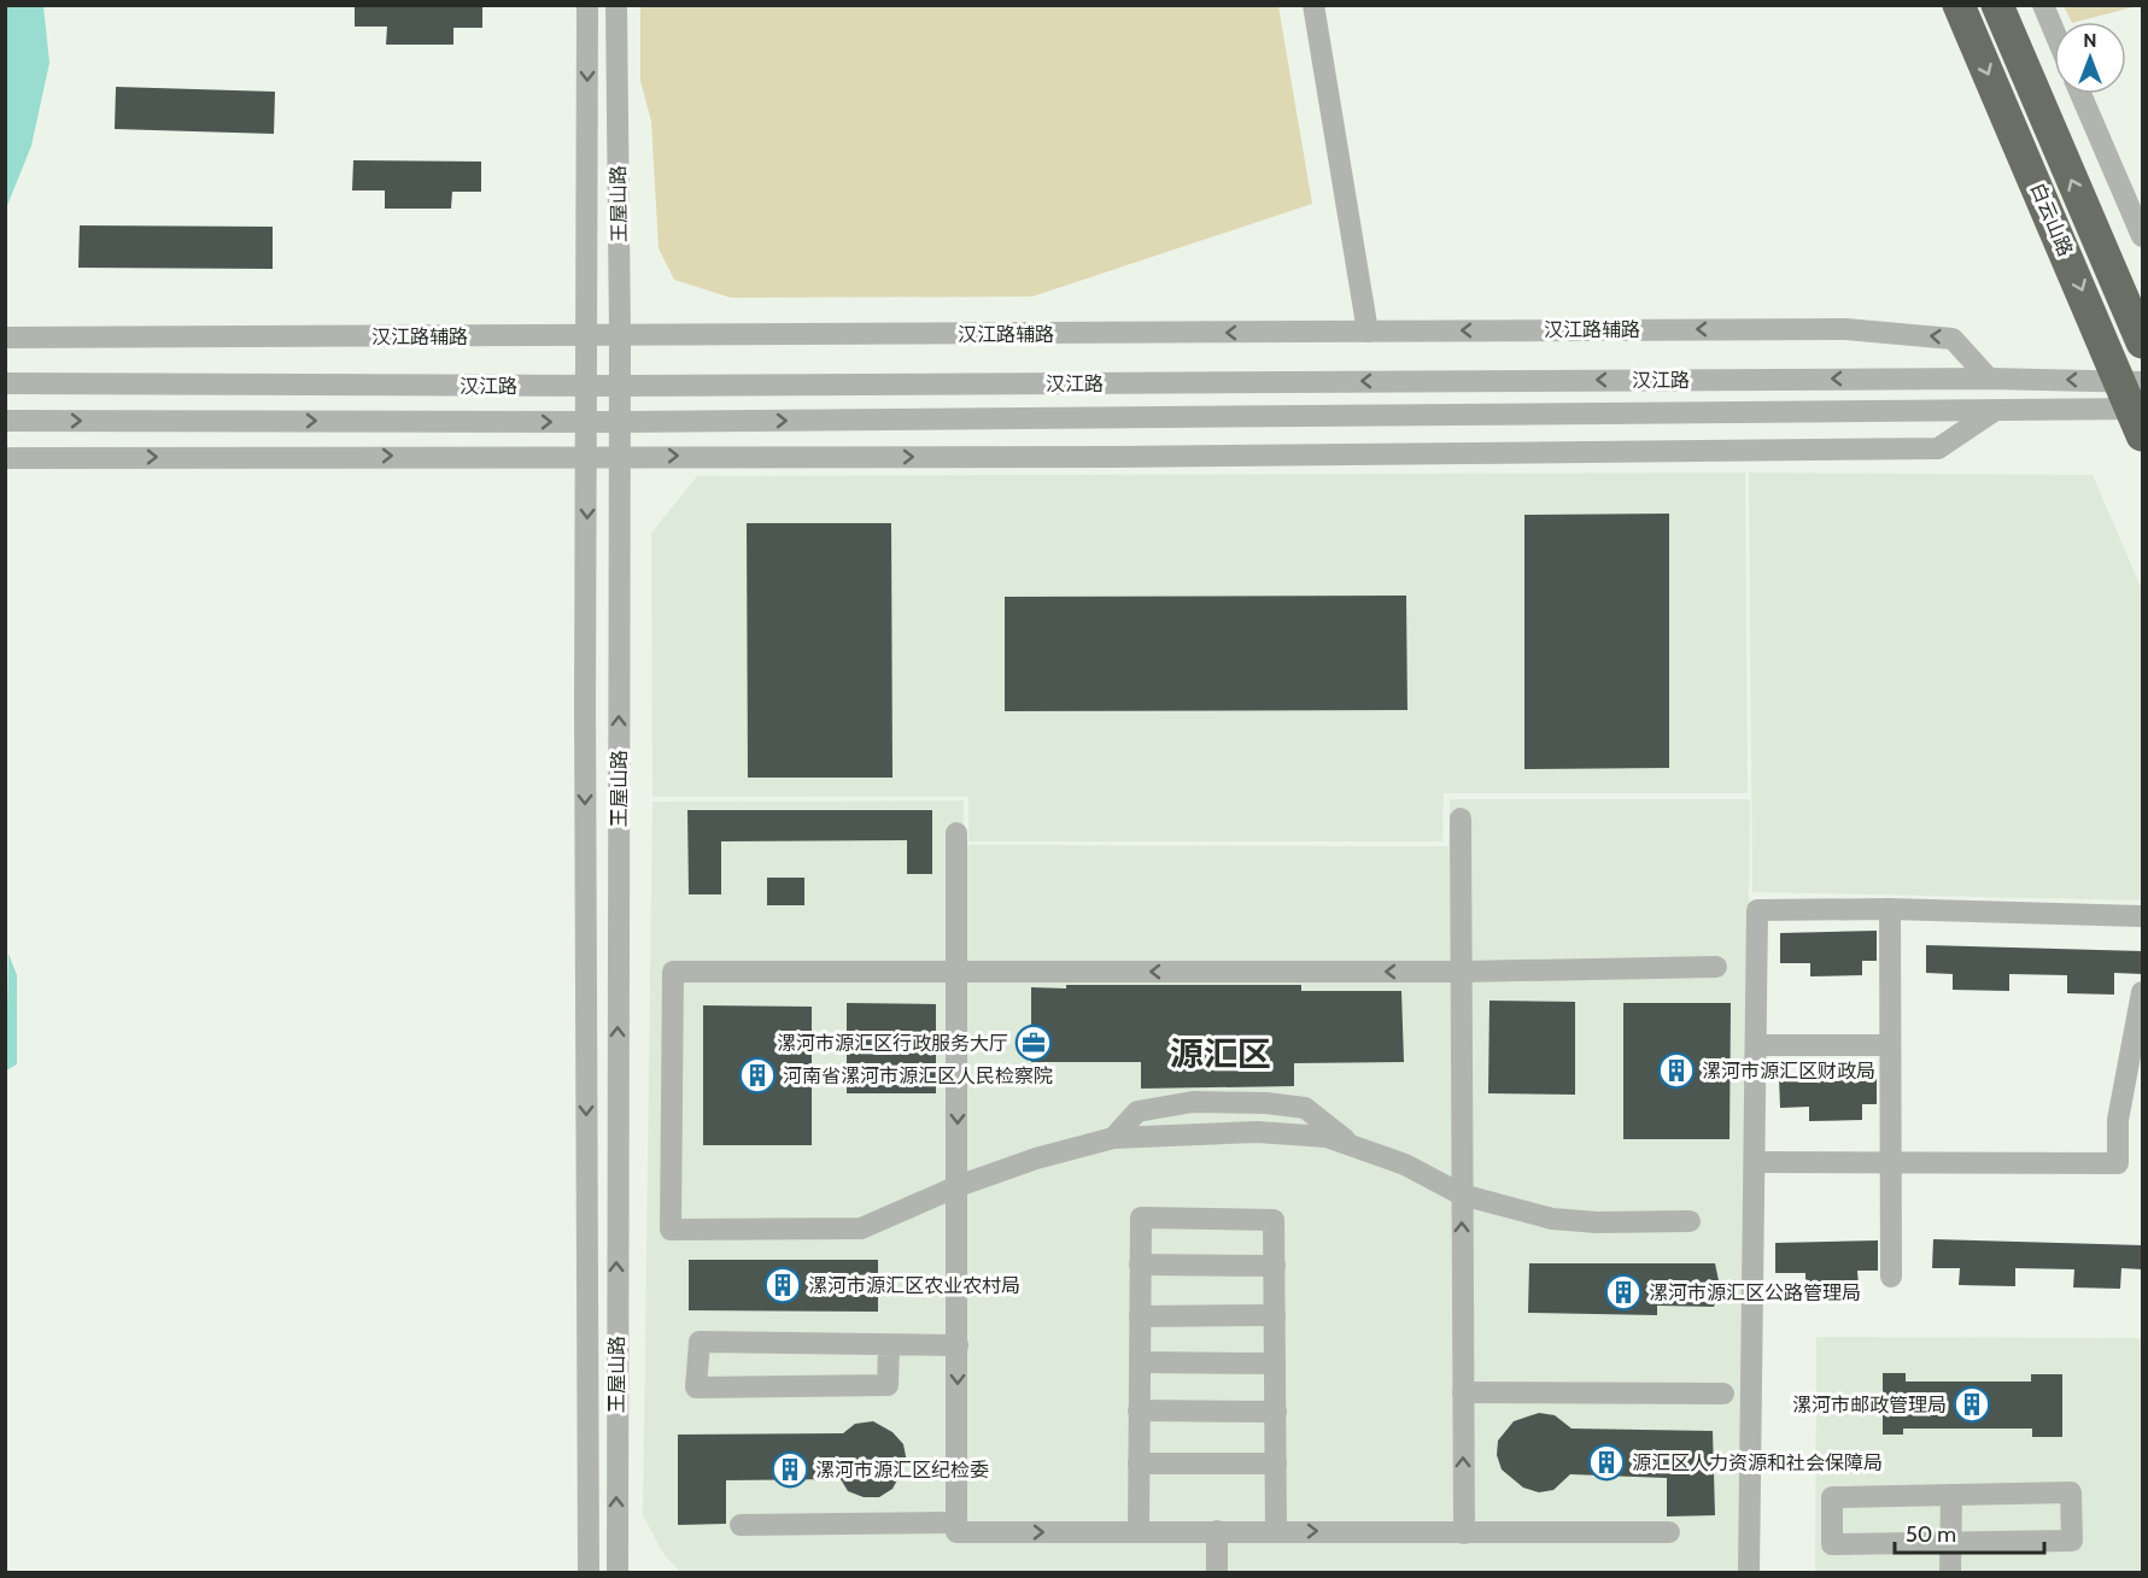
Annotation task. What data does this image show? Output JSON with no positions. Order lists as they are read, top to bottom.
{
  "streets": {
    "highway": ["白云山路"],
    "street": ["王屋山路", "汉江路辅路", "汉江路"]
  },
  "crossings": [
    ["王屋山路", "汉江路辅路"],
    ["王屋山路", "汉江路"],
    ["白云山路", "汉江路"],
    ["汉江路辅路", "汉江路"]
  ],
  "districts": ["源汇区"],
  "places": {
    "office": ["漯河市源汇区行政服务大厅"],
    "building": [
      "漯河市源汇区财政局",
      "河南省漯河市源汇区人民检察院",
      "漯河市源汇区农业农村局",
      "漯河市源汇区公路管理局",
      "漯河市邮政管理局",
      "源汇区人力资源和社会保障局",
      "漯河市源汇区纪检委"
    ]
  },
  "scale_bar": "50 m",
  "north": "top"
}
